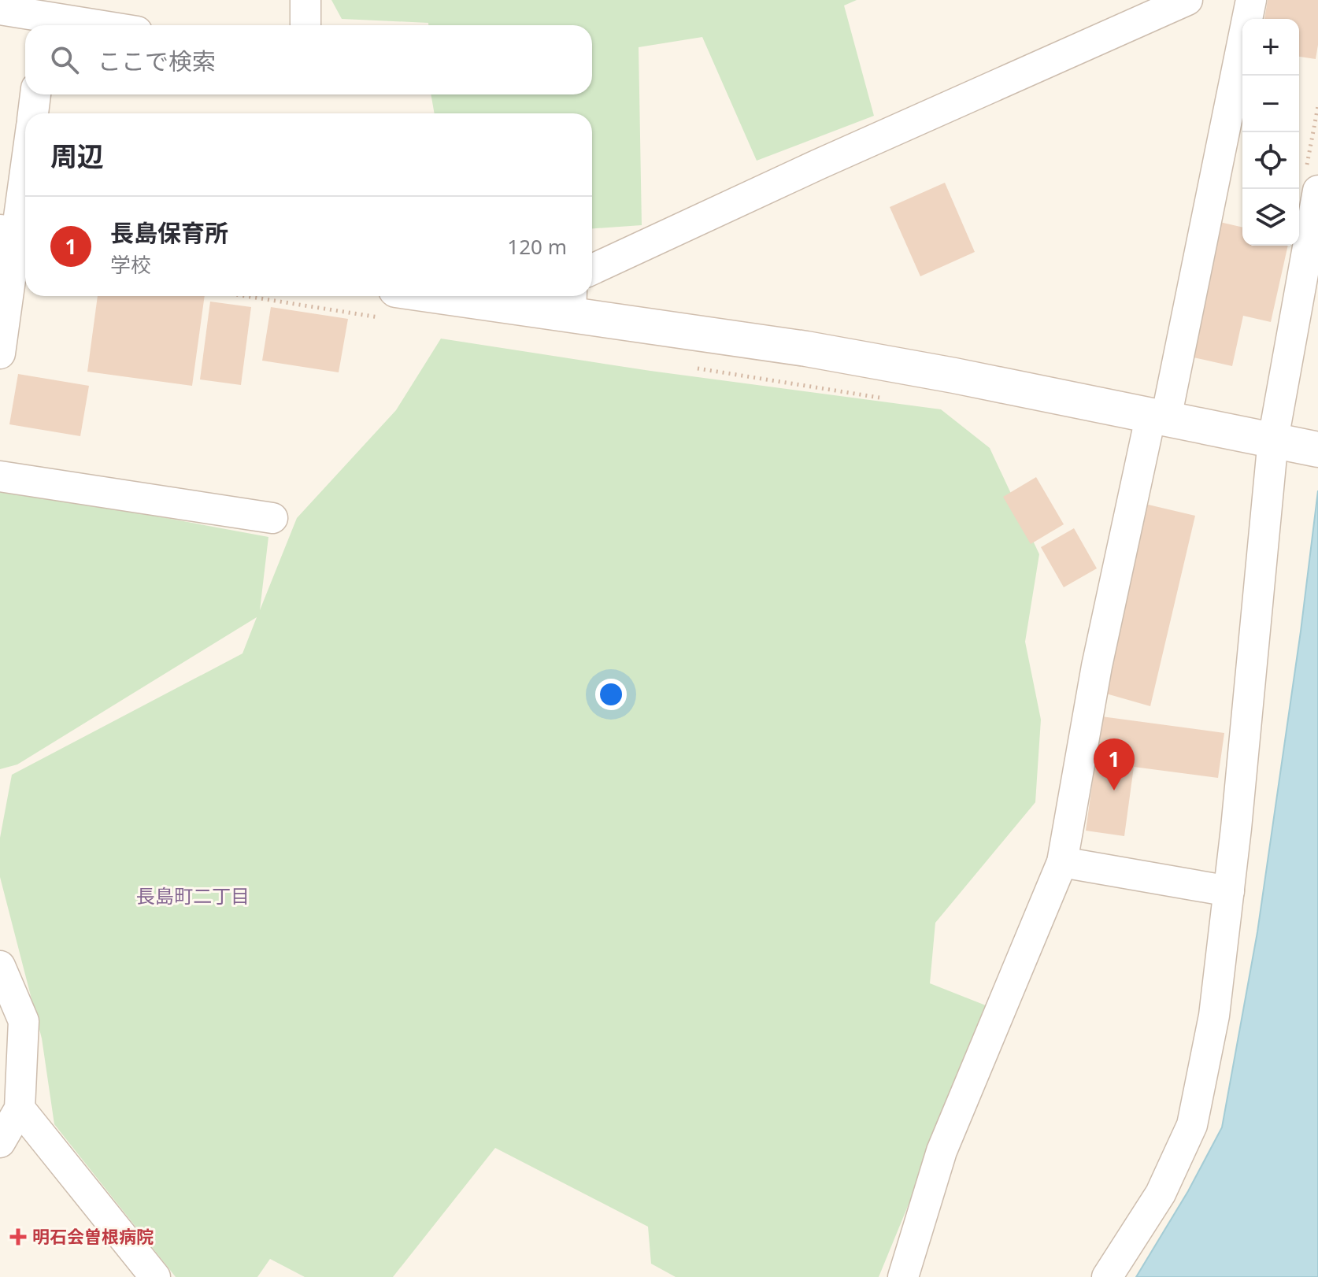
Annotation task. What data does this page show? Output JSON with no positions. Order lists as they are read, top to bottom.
{
  "districts": ["長島町二丁目"],
  "places": {
    "health": ["明石会曽根病院"]
  },
  "page": {
    "map_buttons": ["+", "−"],
    "search": "ここで検索",
    "heading": "周辺",
    "list": [
      {
        "mark": "1",
        "name": "長島保育所",
        "note": "学校",
        "value": "120 m"
      }
    ],
    "pins": "1"
  }
}
